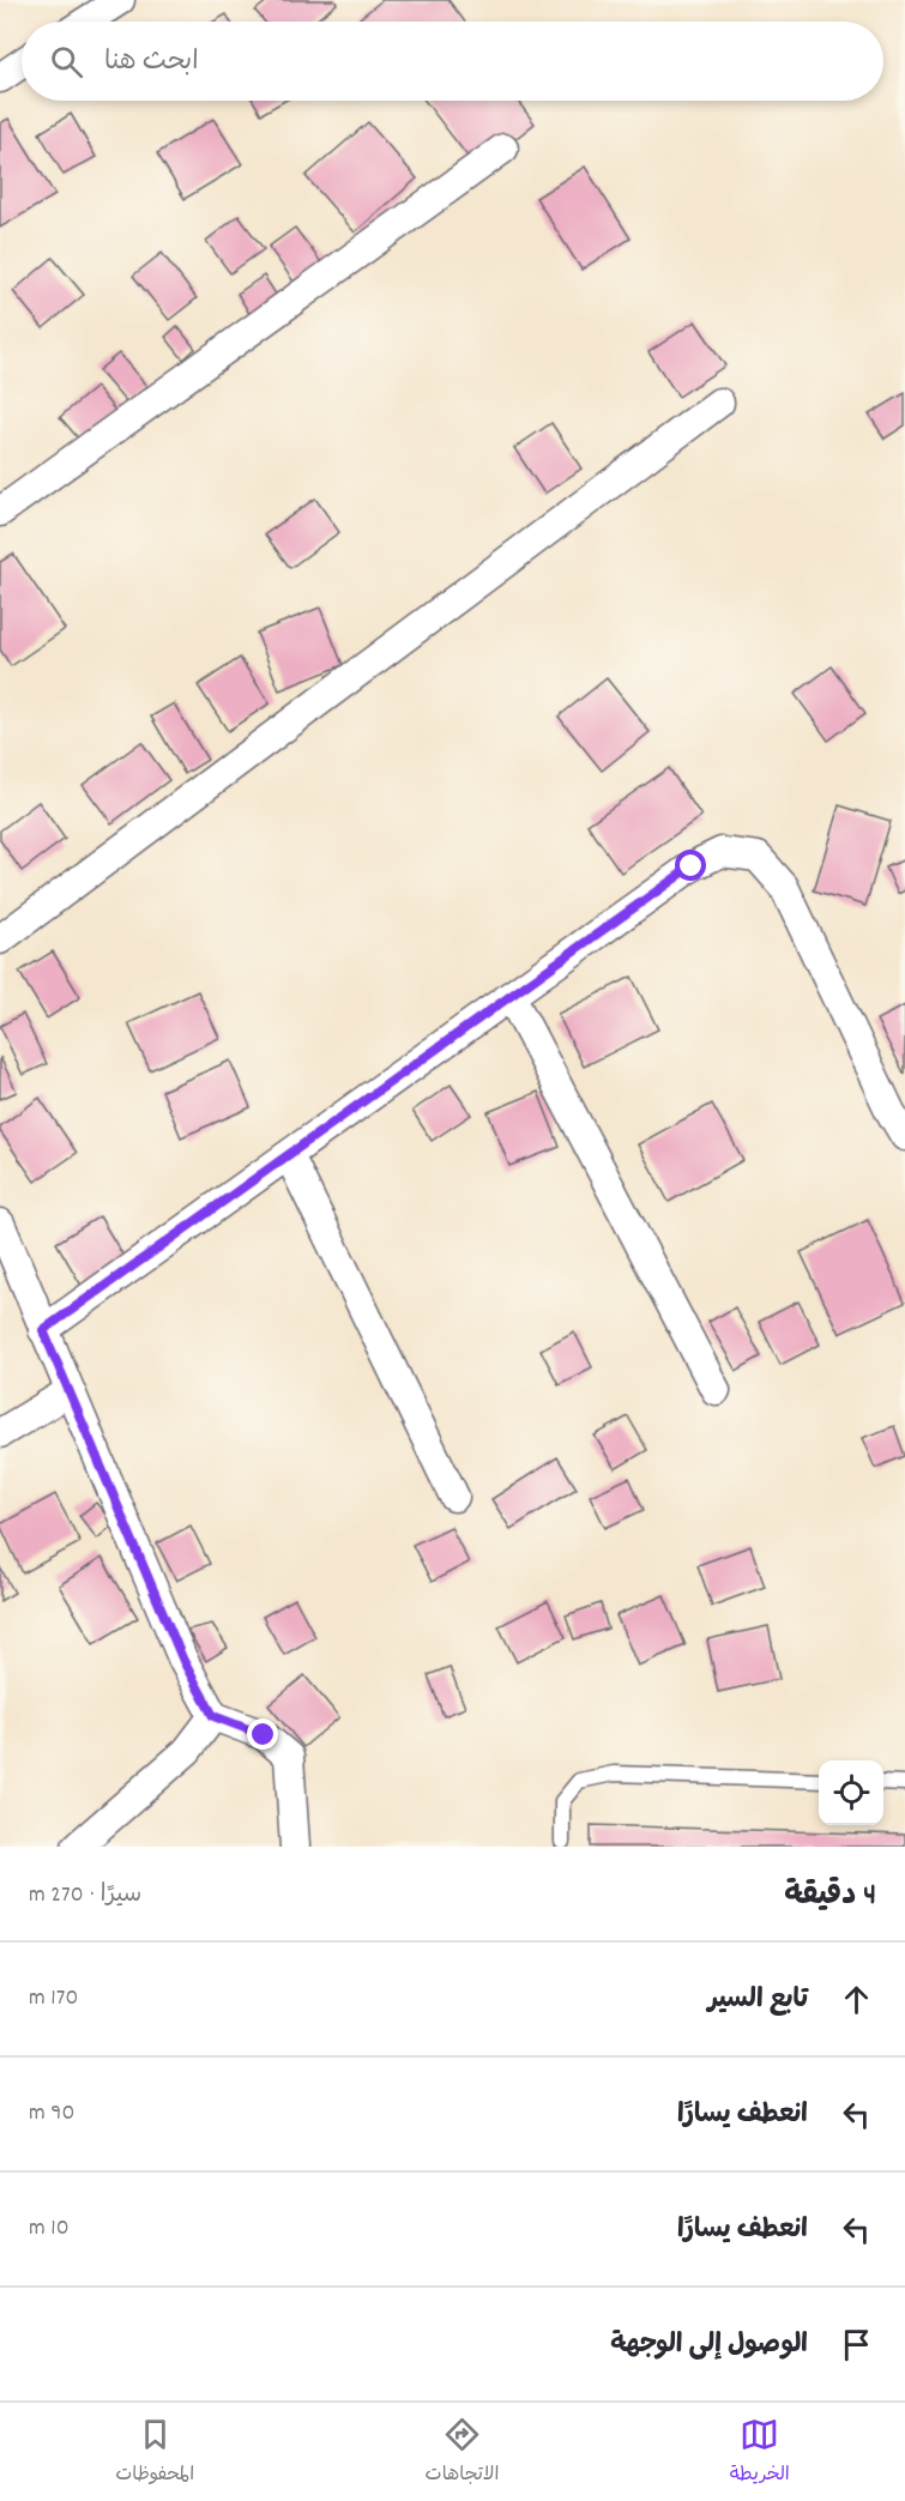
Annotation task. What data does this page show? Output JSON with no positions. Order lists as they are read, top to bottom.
{
  "page": {
    "search": "ابحث هنا",
    "heading": ["4 دقيقة", "سيرًا · 270 m"],
    "list": [
      ["تابع السير", "170 m"],
      ["انعطف يسارًا", "90 m"],
      ["انعطف يسارًا", "10 m"],
      "الوصول إلى الوجهة"
    ],
    "nav": ["الخريطة", "الاتجاهات", "المحفوظات"]
  }
}
